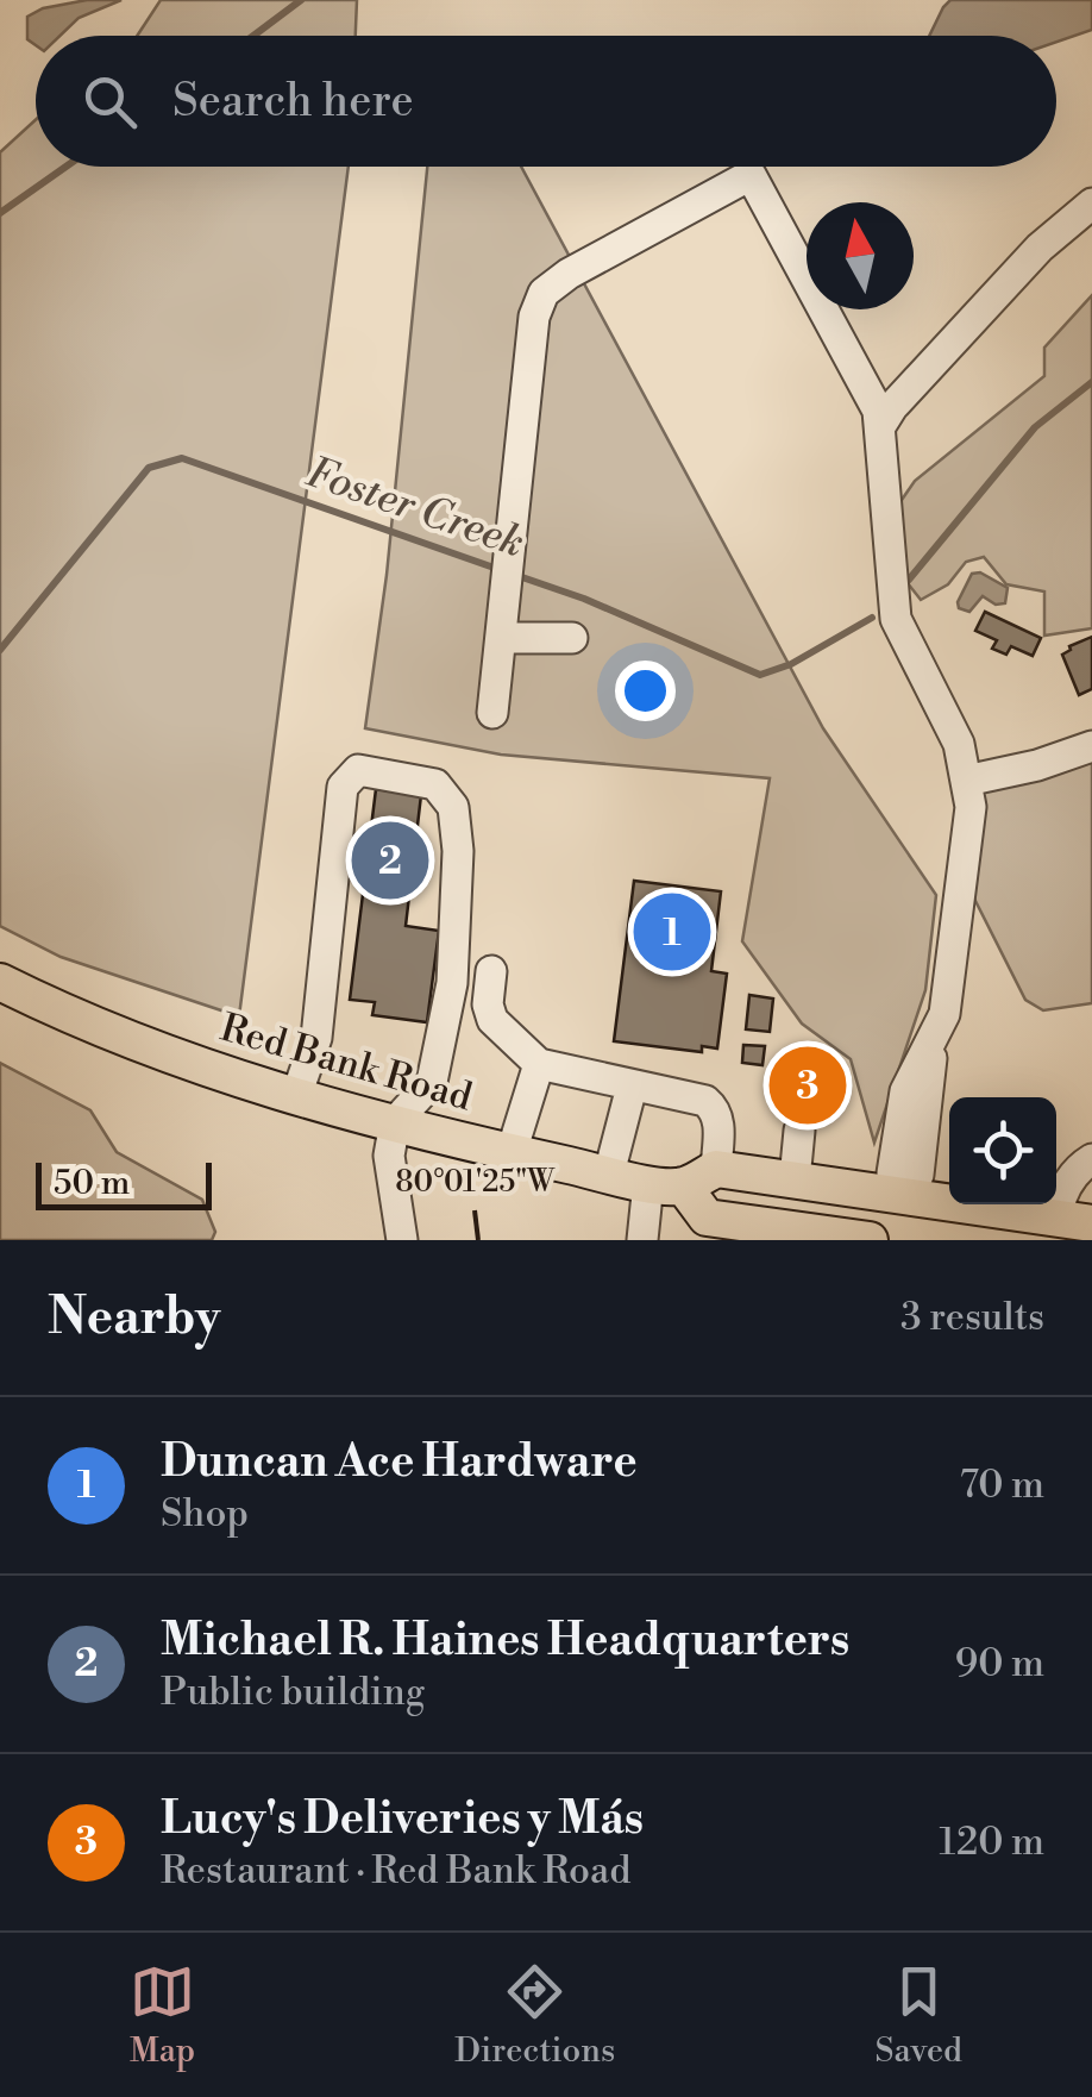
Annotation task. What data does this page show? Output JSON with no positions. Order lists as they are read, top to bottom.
{
  "streets": {
    "main road": ["Red Bank Road"]
  },
  "water": ["Foster Creek"],
  "scale_bar": "50 m",
  "north": "top",
  "page": {
    "search": "Search here",
    "pins": ["2", "1", "3"],
    "scale": "50 m",
    "heading": ["Nearby", "3 results"],
    "list": [
      {
        "mark": "1",
        "name": "Duncan Ace Hardware",
        "note": "Shop",
        "value": "70 m"
      },
      {
        "mark": "2",
        "name": "Michael R. Haines Headquarters",
        "note": "Public building",
        "value": "90 m"
      },
      {
        "mark": "3",
        "name": "Lucy's Deliveries y Más",
        "note": "Restaurant · Red Bank Road",
        "value": "120 m"
      }
    ],
    "nav": ["Map", "Directions", "Saved"]
  },
  "coordinates": ["80°01'25\"W"]
}
